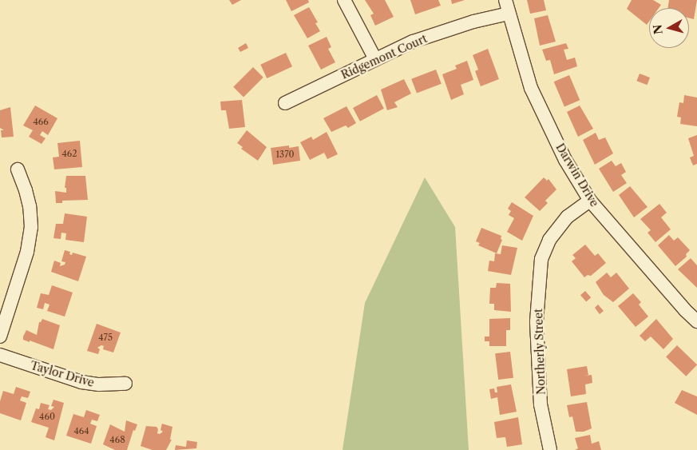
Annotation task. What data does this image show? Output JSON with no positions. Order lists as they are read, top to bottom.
{
  "streets": {
    "street": [
      "Ridgemont Court",
      "Darwin Drive",
      "Northerly Street",
      "Taylor Drive"
    ]
  },
  "crossings": [
    ["Ridgemont Court", "Darwin Drive"],
    ["Darwin Drive", "Northerly Street"]
  ],
  "house_numbers": [
    "466",
    "462",
    "1370",
    "475",
    "460",
    "464",
    "468"
  ],
  "north": "left"
}
